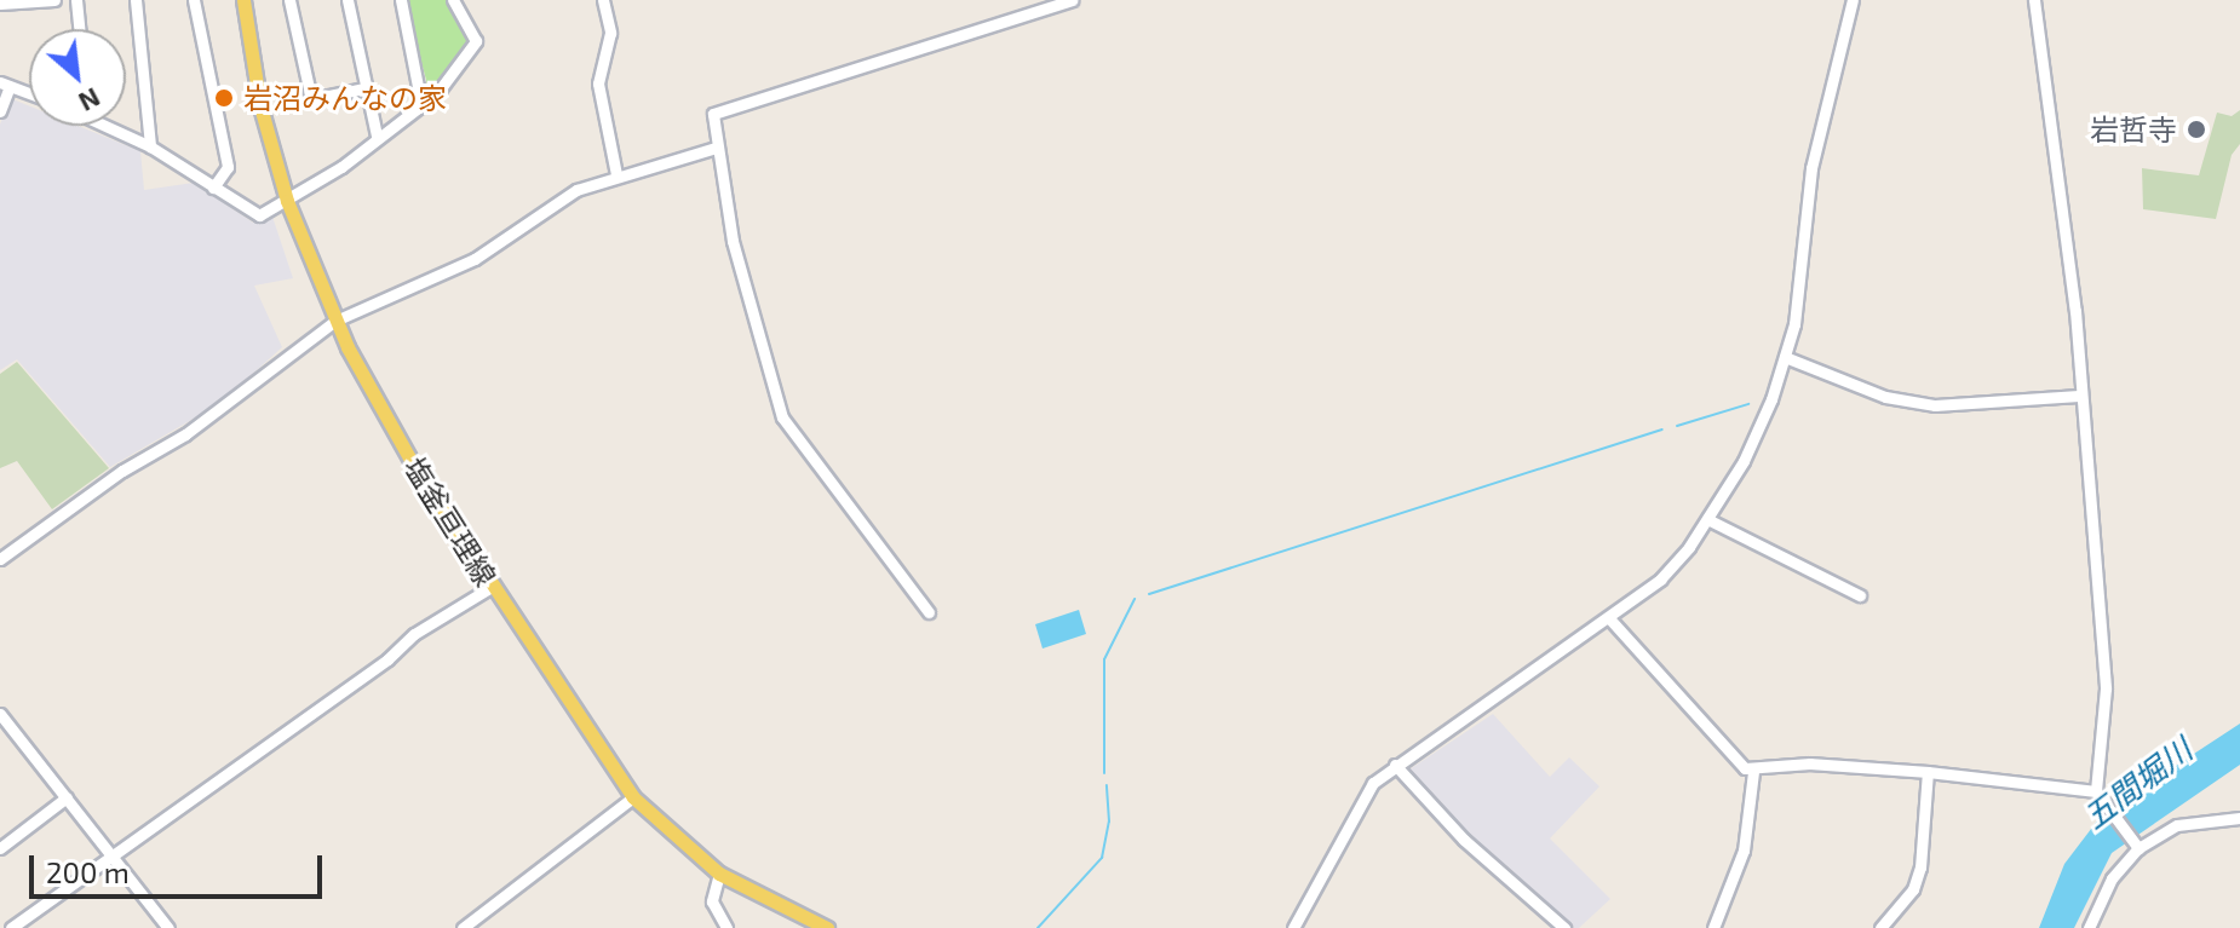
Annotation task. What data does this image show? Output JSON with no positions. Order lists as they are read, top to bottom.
{
  "streets": {
    "main road": ["塩釜亘理線"]
  },
  "water": ["五間堀川"],
  "places": ["岩沼みんなの家", "岩哲寺"],
  "scale_bar": "200 m",
  "north": "bottom right"
}
